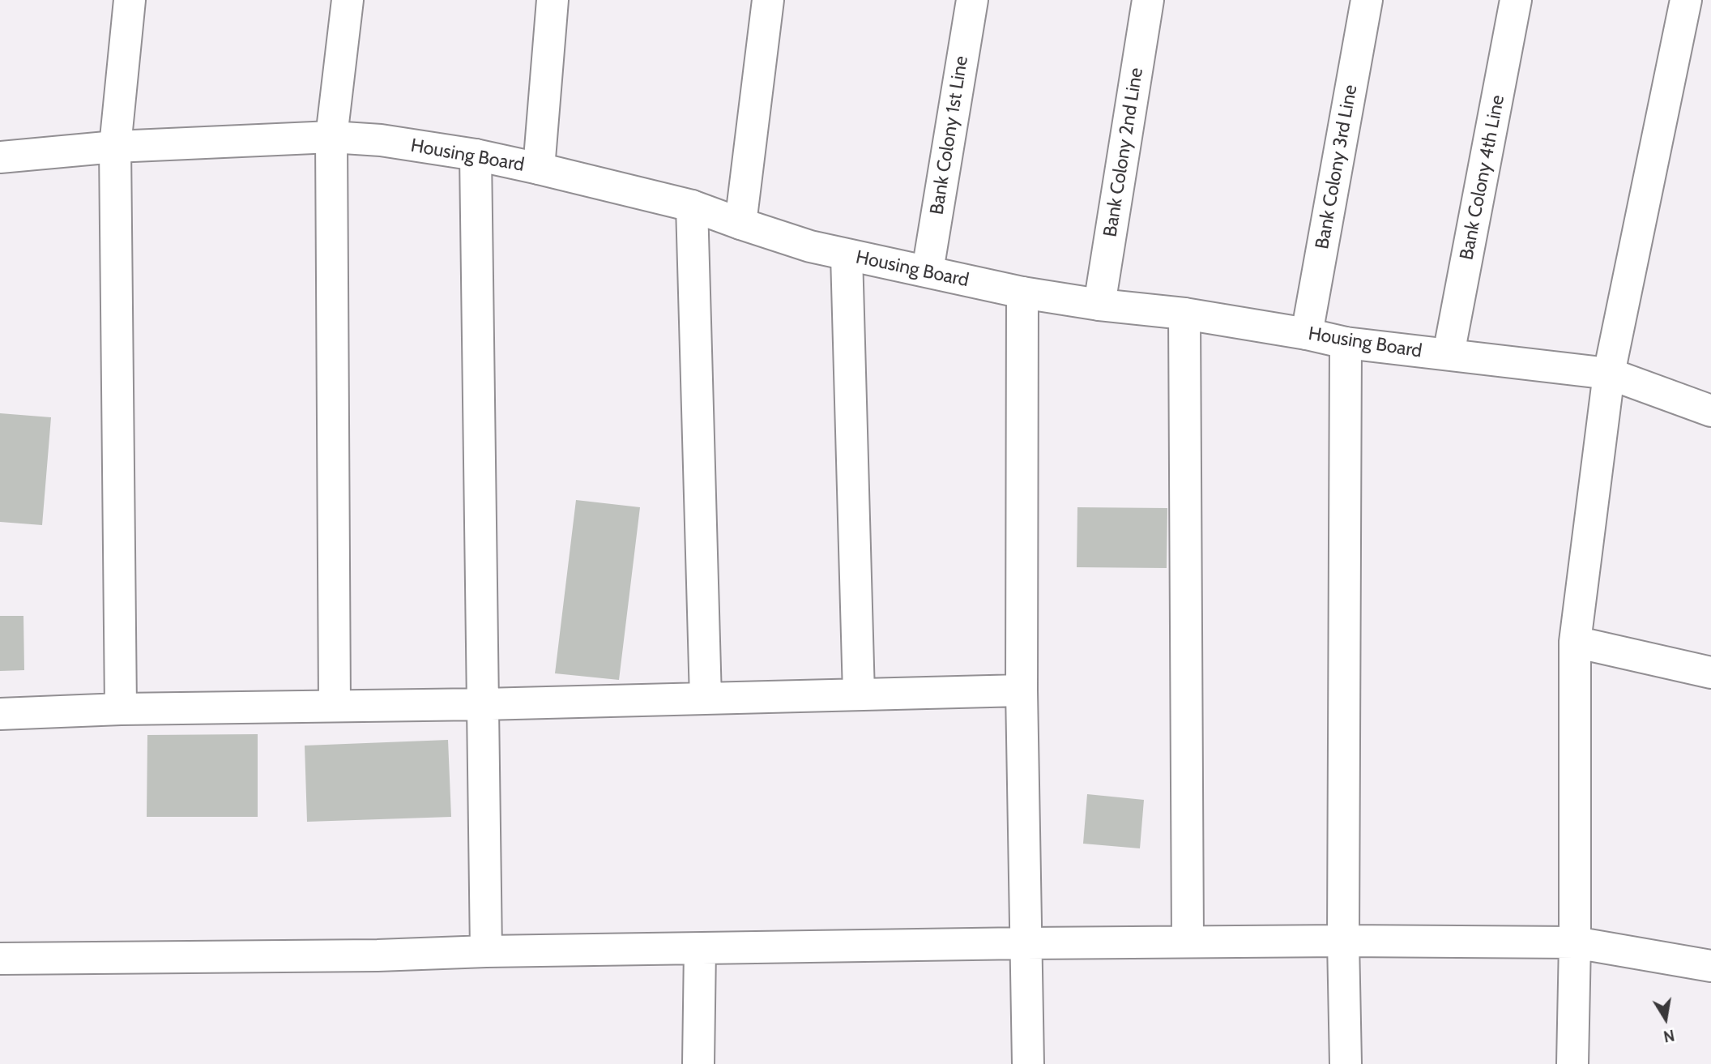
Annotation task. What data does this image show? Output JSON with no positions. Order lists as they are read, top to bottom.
{
  "streets": {
    "street": [
      "Bank Colony 1st Line",
      "Bank Colony 2nd Line",
      "Housing Board",
      "Bank Colony 3rd Line",
      "Bank Colony 4th Line"
    ]
  },
  "crossings": [
    ["Bank Colony 1st Line", "Housing Board"],
    ["Bank Colony 2nd Line", "Housing Board"],
    ["Housing Board", "Bank Colony 3rd Line"],
    ["Housing Board", "Bank Colony 4th Line"]
  ],
  "north": "bottom"
}
